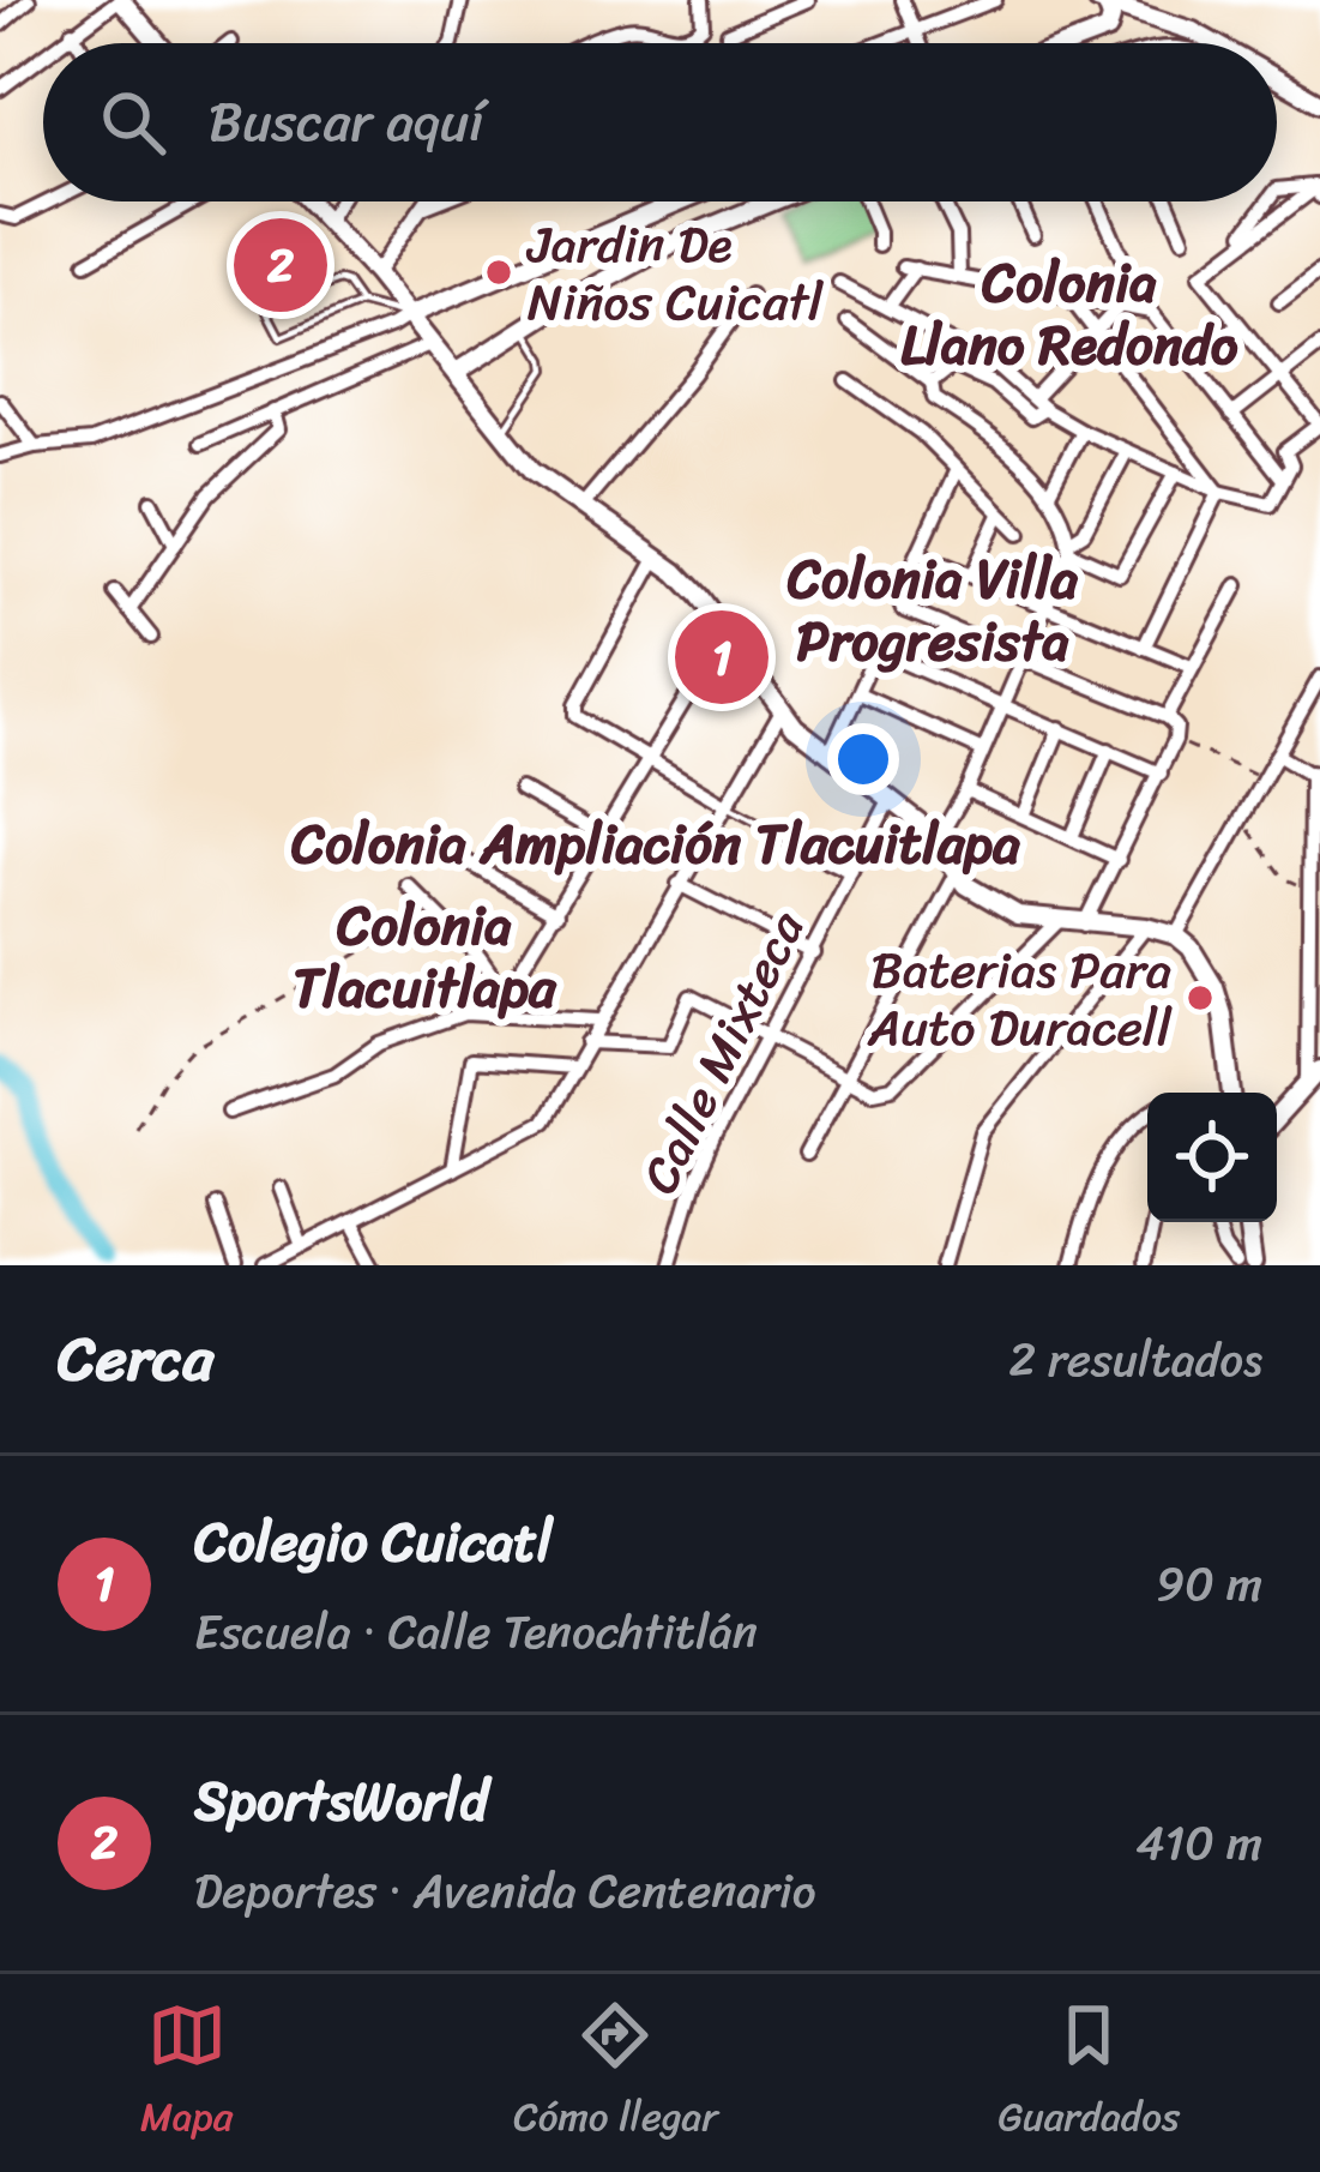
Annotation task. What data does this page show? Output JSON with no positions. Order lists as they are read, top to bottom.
{
  "streets": {
    "street": ["Calle Mixteca"]
  },
  "districts": [
    "Colonia Llano Redondo",
    "Colonia Villa Progresista",
    "Colonia Ampliación Tlacuitlapa",
    "Colonia Tlacuitlapa"
  ],
  "places": ["Jardin De Niños Cuicatl", "Baterias Para Auto Duracell"],
  "page": {
    "search": "Buscar aquí",
    "pins": ["2", "1"],
    "heading": ["Cerca", "2 resultados"],
    "list": [
      {
        "mark": "1",
        "name": "Colegio Cuicatl",
        "note": "Escuela · Calle Tenochtitlán",
        "value": "90 m"
      },
      {
        "mark": "2",
        "name": "SportsWorld",
        "note": "Deportes · Avenida Centenario",
        "value": "410 m"
      }
    ],
    "nav": ["Mapa", "Cómo llegar", "Guardados"]
  }
}
